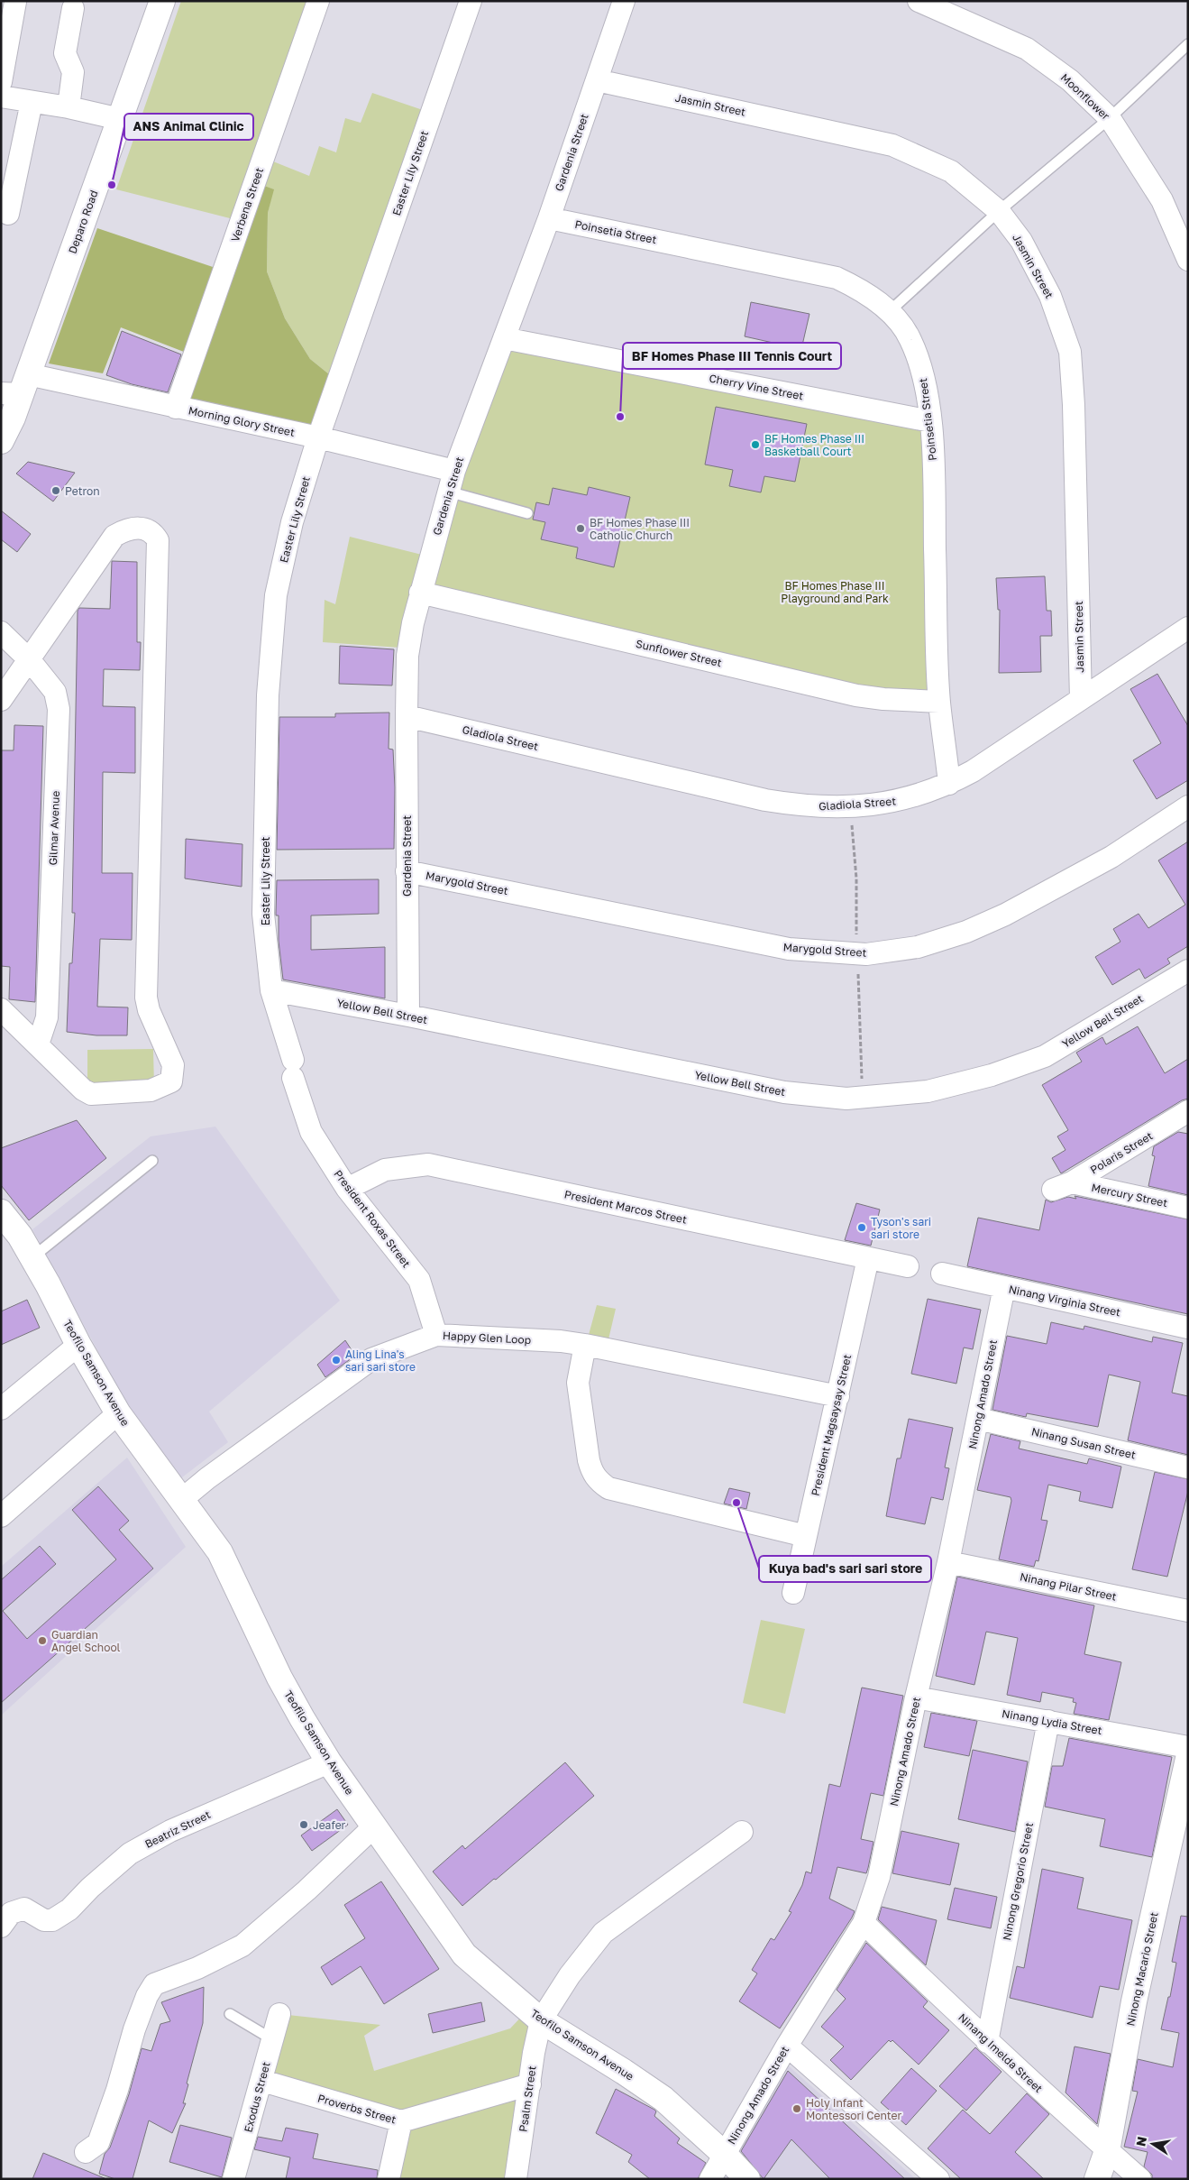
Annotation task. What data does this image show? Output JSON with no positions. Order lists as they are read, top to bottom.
{
  "streets": {
    "main road": ["Deparo Road", "Teofilo Samson Avenue", "Ninong Macario Street"],
    "street": [
      "Moonflower",
      "Jasmin Street",
      "Gardenia Street",
      "Easter Lily Street",
      "Verbena Street",
      "Poinsetia Street",
      "Cherry Vine Street",
      "Morning Glory Street",
      "Sunflower Street",
      "Gladiola Street",
      "Gilmar Avenue",
      "Marygold Street",
      "Yellow Bell Street",
      "Polaris Street",
      "Mercury Street",
      "President Marcos Street",
      "President Roxas Street",
      "Ninang Virginia Street",
      "Happy Glen Loop",
      "Ninong Amado Street",
      "President Magsaysay Street",
      "Ninang Susan Street",
      "Ninang Pilar Street",
      "Ninang Lydia Street",
      "Beatriz Street",
      "Ninong Gregorio Street",
      "Ninang Imelda Street",
      "Exodus Street",
      "Psalm Street",
      "Proverbs Street"
    ]
  },
  "crossings": [
    ["Jasmin Street", "Gardenia Street"],
    ["Jasmin Street", "Gladiola Street"],
    ["Gardenia Street", "Poinsetia Street"],
    ["Gardenia Street", "Cherry Vine Street"],
    ["Gardenia Street", "Morning Glory Street"],
    ["Gardenia Street", "Sunflower Street"],
    ["Gardenia Street", "Gladiola Street"],
    ["Gardenia Street", "Marygold Street"],
    ["Gardenia Street", "Yellow Bell Street"],
    ["Easter Lily Street", "Morning Glory Street"],
    ["Easter Lily Street", "Yellow Bell Street"],
    ["Easter Lily Street", "President Roxas Street"],
    ["Verbena Street", "Morning Glory Street"],
    ["Deparo Road", "Morning Glory Street"],
    ["Poinsetia Street", "Cherry Vine Street"],
    ["Poinsetia Street", "Sunflower Street"],
    ["Poinsetia Street", "Gladiola Street"],
    ["Polaris Street", "Mercury Street"],
    ["President Marcos Street", "President Roxas Street"],
    ["President Marcos Street", "President Magsaysay Street"],
    ["President Roxas Street", "Happy Glen Loop"],
    ["Ninang Virginia Street", "Ninong Amado Street"],
    ["Happy Glen Loop", "Teofilo Samson Avenue"],
    ["Happy Glen Loop", "President Magsaysay Street"],
    ["Teofilo Samson Avenue", "Ninong Amado Street"],
    ["Teofilo Samson Avenue", "Beatriz Street"],
    ["Teofilo Samson Avenue", "Psalm Street"],
    ["Ninong Amado Street", "Ninang Susan Street"],
    ["Ninong Amado Street", "Ninang Pilar Street"],
    ["Ninong Amado Street", "Ninang Lydia Street"],
    ["Ninong Amado Street", "Ninang Imelda Street"],
    ["Ninang Lydia Street", "Ninong Gregorio Street"],
    ["Ninong Gregorio Street", "Ninang Imelda Street"],
    ["Ninong Macario Street", "Ninang Imelda Street"],
    ["Exodus Street", "Proverbs Street"],
    ["Psalm Street", "Proverbs Street"]
  ],
  "parks": ["BF Homes Phase III Playground and Park"],
  "places": [
    "ANS Animal Clinic",
    "BF Homes Phase III Tennis Court",
    "BF Homes Phase III Basketball Court",
    "Petron",
    "BF Homes Phase III Catholic Church",
    "Tyson's sari sari store",
    "Aling Lina's sari sari store",
    "Kuya bad's sari sari store",
    "Guardian Angel School",
    "Jeafer",
    "Holy Infant Montessori Center"
  ],
  "north": "left"
}
